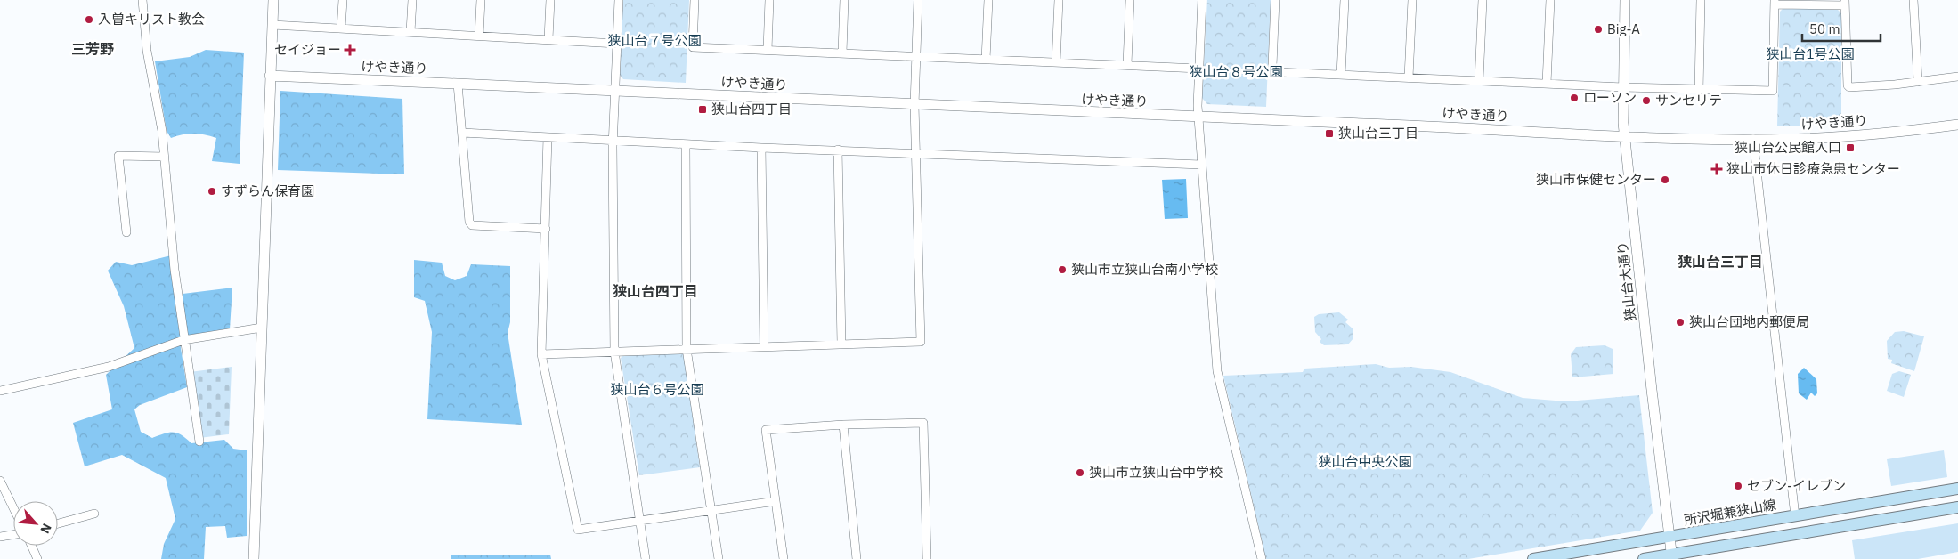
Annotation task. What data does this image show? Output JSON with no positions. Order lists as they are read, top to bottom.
{
  "streets": {
    "main road": ["所沢堀兼狭山線"],
    "street": ["けやき通り", "狭山台大通り"]
  },
  "crossings": [
    ["けやき通り", "狭山台大通り"],
    ["狭山台大通り", "所沢堀兼狭山線"]
  ],
  "districts": ["三芳野", "狭山台三丁目", "狭山台四丁目"],
  "parks": [
    "狭山台７号公園",
    "狭山台1号公園",
    "狭山台８号公園",
    "狭山台６号公園",
    "狭山台中央公園"
  ],
  "places": {
    "other": [
      "入曽キリスト教会",
      "Big-A",
      "ローソン",
      "サンセリテ",
      "狭山市保健センター",
      "すずらん保育園",
      "狭山市立狭山台南小学校",
      "狭山台団地内郵便局",
      "狭山市立狭山台中学校",
      "セブン-イレブン"
    ],
    "health": ["セイジョー", "狭山市休日診療急患センター"],
    "transit": ["狭山台四丁目", "狭山台三丁目", "狭山台公民館入口"]
  },
  "scale_bar": "50 m",
  "north": "bottom right"
}
